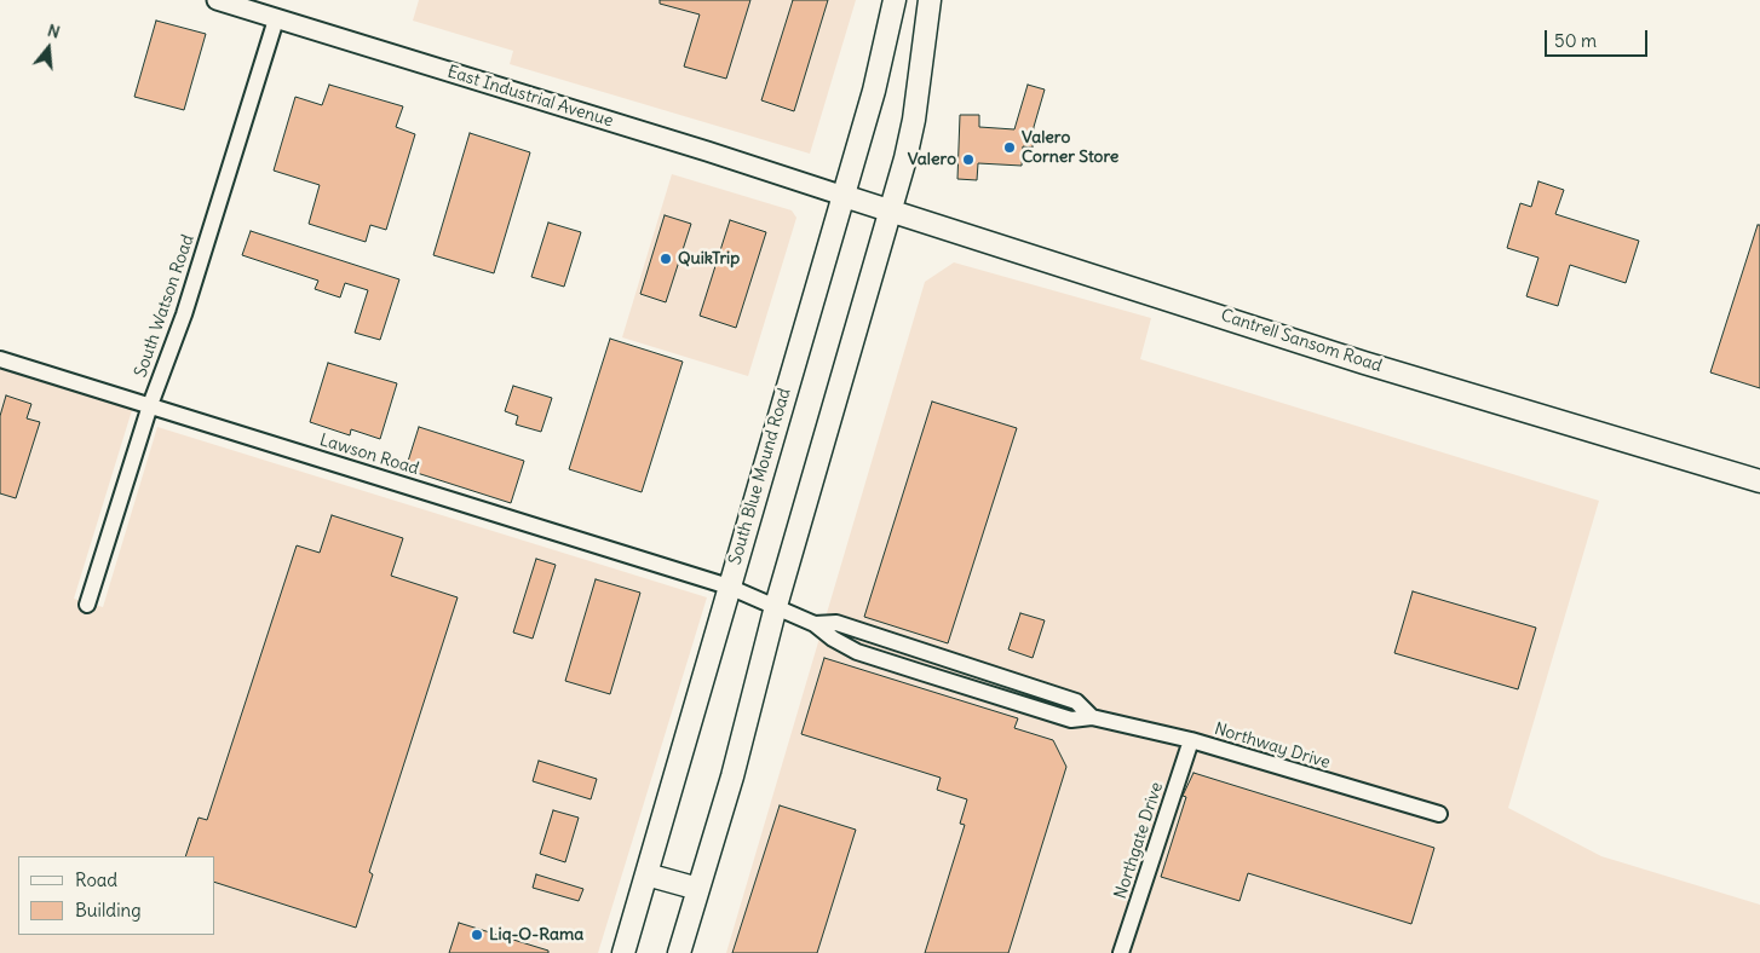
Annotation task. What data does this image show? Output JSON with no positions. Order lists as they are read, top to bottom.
{
  "streets": {
    "main road": ["Cantrell Sansom Road", "South Blue Mound Road"],
    "street": [
      "East Industrial Avenue",
      "South Watson Road",
      "Lawson Road",
      "Northway Drive",
      "Northgate Drive"
    ]
  },
  "crossings": [
    ["East Industrial Avenue", "South Watson Road"],
    ["East Industrial Avenue", "Cantrell Sansom Road"],
    ["East Industrial Avenue", "South Blue Mound Road"],
    ["South Watson Road", "Lawson Road"],
    ["Cantrell Sansom Road", "South Blue Mound Road"],
    ["Lawson Road", "South Blue Mound Road"],
    ["Lawson Road", "Northway Drive"],
    ["South Blue Mound Road", "Northway Drive"],
    ["Northway Drive", "Northgate Drive"]
  ],
  "places": [
    "Valero Corner Store",
    "Valero",
    "QuikTrip",
    "Liq-O-Rama"
  ],
  "legend": ["Road", "Building"],
  "scale_bar": "50 m",
  "north": "top"
}
